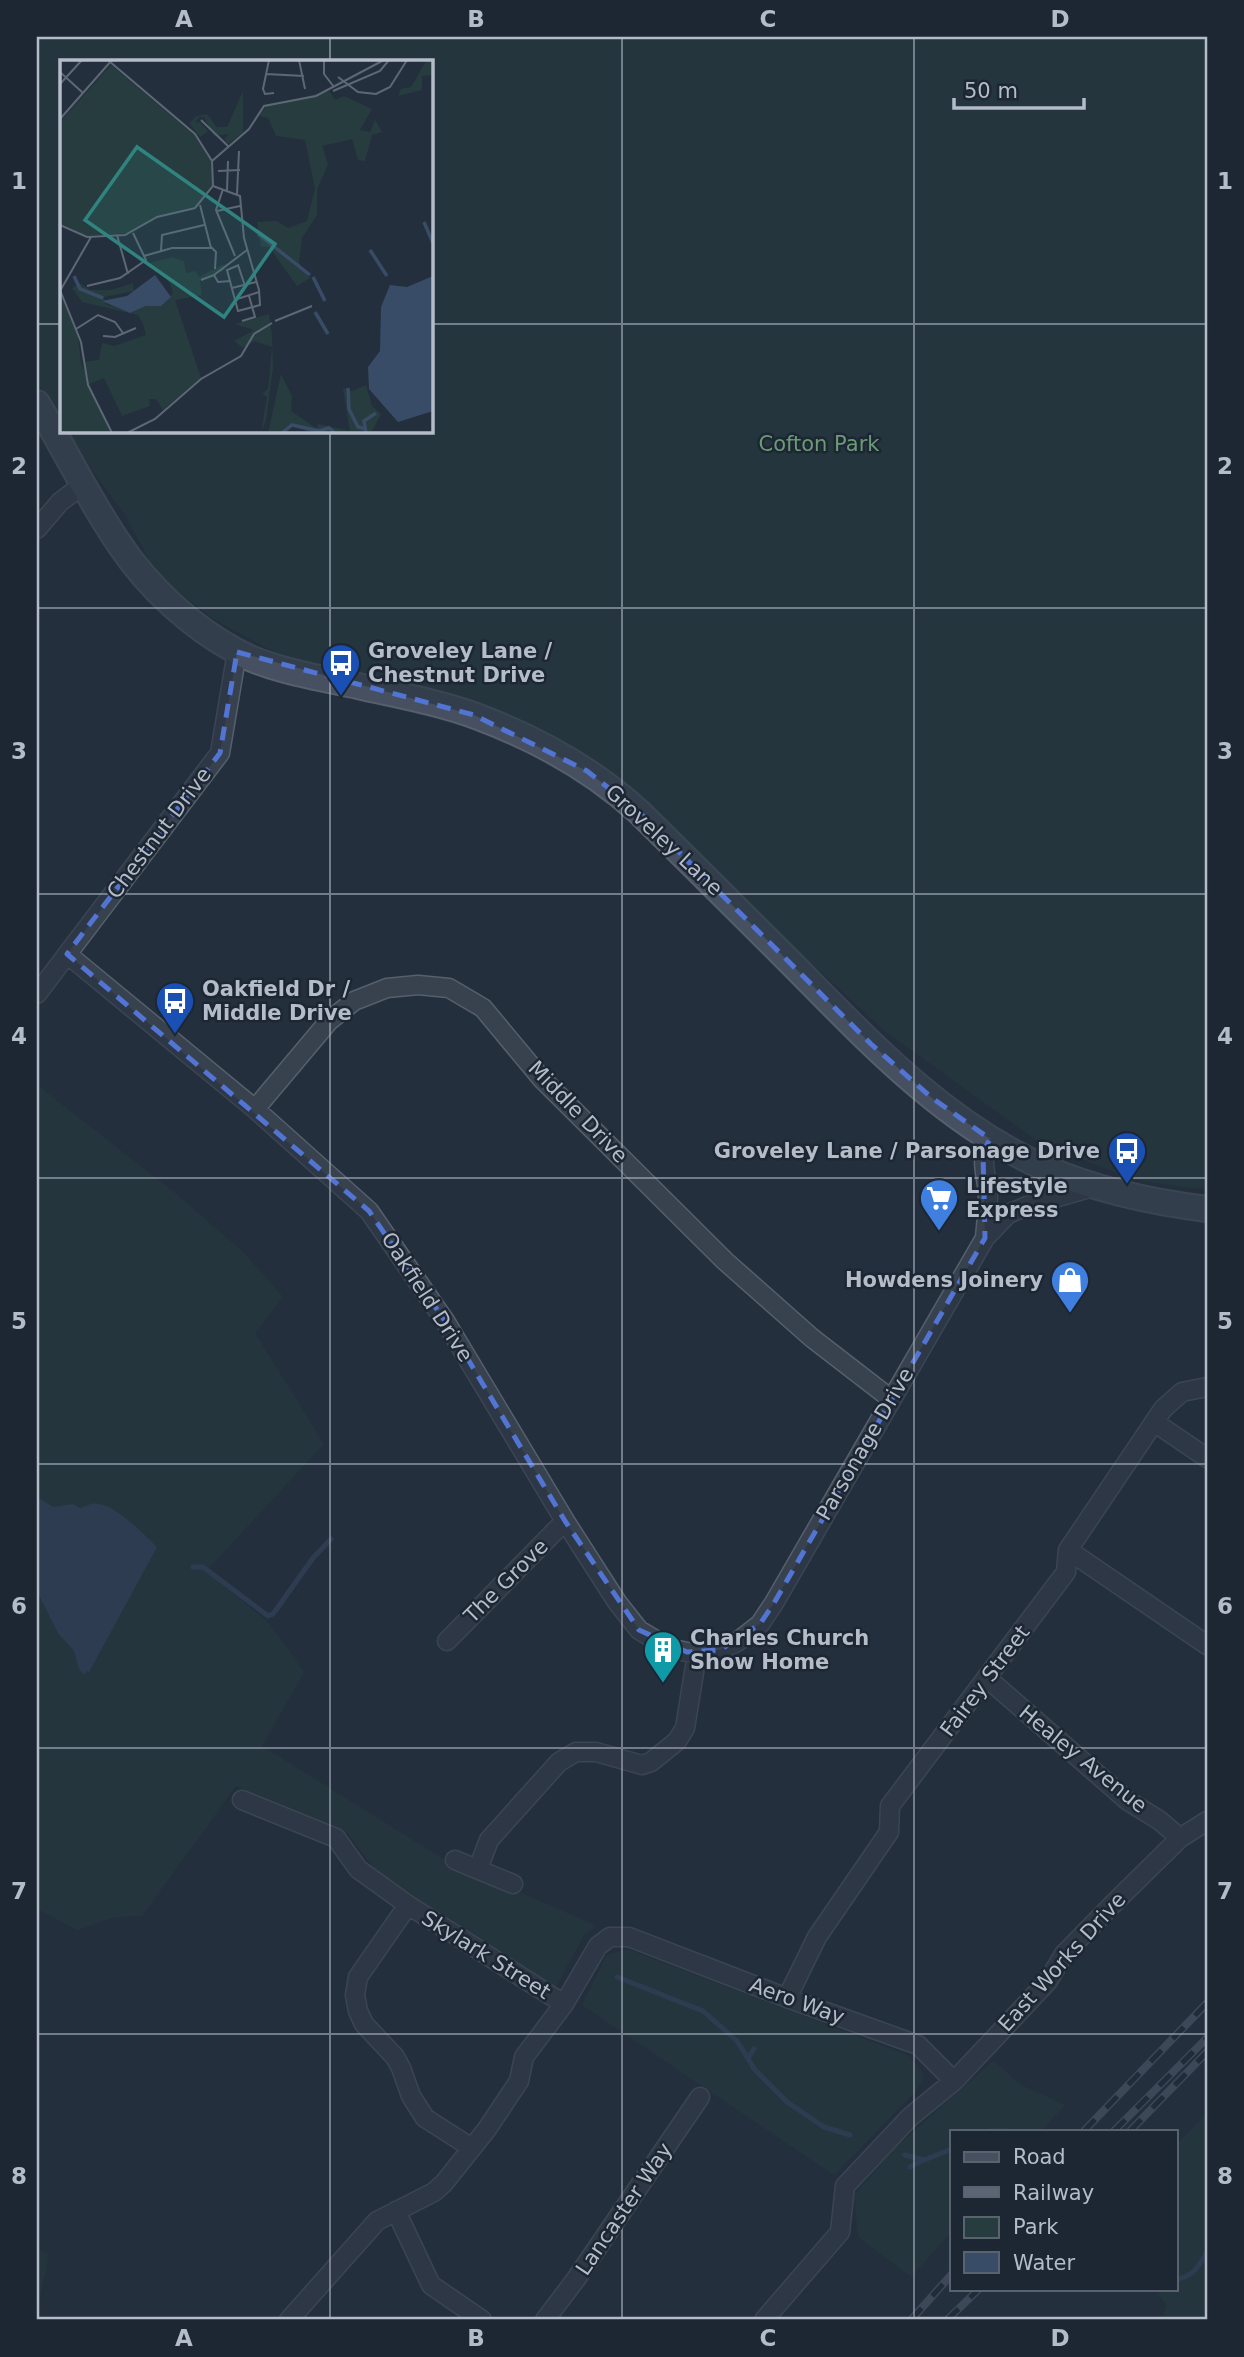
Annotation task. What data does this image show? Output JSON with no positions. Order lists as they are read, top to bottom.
{
  "streets": {
    "main road": ["Groveley Lane"],
    "street": [
      "Chestnut Drive",
      "Middle Drive",
      "Oakfield Drive",
      "Parsonage Drive",
      "The Grove",
      "Fairey Street",
      "Healey Avenue",
      "Skylark Street",
      "East Works Drive",
      "Aero Way",
      "Lancaster Way"
    ]
  },
  "crossings": [
    ["Chestnut Drive", "Groveley Lane"],
    ["Chestnut Drive", "Oakfield Drive"],
    ["Groveley Lane", "Parsonage Drive"],
    ["Middle Drive", "Oakfield Drive"],
    ["Middle Drive", "Parsonage Drive"],
    ["Oakfield Drive", "Parsonage Drive"],
    ["Oakfield Drive", "The Grove"],
    ["Fairey Street", "Healey Avenue"],
    ["Fairey Street", "Aero Way"],
    ["Healey Avenue", "East Works Drive"],
    ["Skylark Street", "Aero Way"],
    ["East Works Drive", "Aero Way"]
  ],
  "parks": ["Cofton Park"],
  "places": {
    "bus stop": ["Groveley Lane / Chestnut Drive", "Oakfield Dr / Middle Drive", "Groveley Lane / Parsonage Drive"],
    "supermarket": ["Lifestyle Express"],
    "shop": ["Howdens Joinery"],
    "building": ["Charles Church Show Home"]
  },
  "legend": [
    "Road",
    "Railway",
    "Park",
    "Water"
  ],
  "scale_bar": "50 m",
  "grid": {
    "columns": [
      "A",
      "B",
      "C",
      "D"
    ],
    "rows": [
      "1",
      "2",
      "3",
      "4",
      "5",
      "6",
      "7",
      "8"
    ]
  }
}
